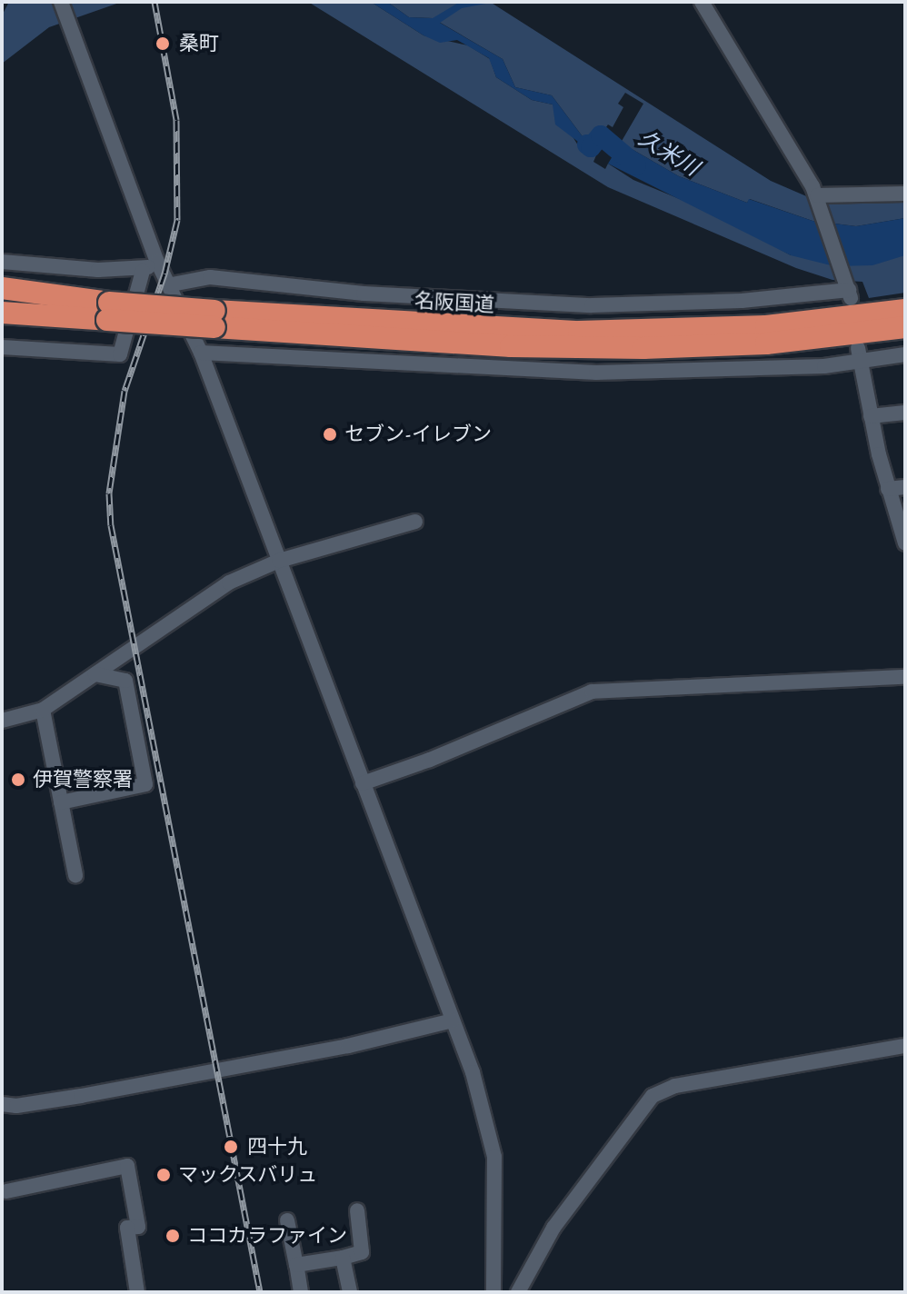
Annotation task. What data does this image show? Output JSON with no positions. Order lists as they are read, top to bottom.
{
  "streets": {
    "highway": ["名阪国道"]
  },
  "water": ["久米川"],
  "places": [
    "桑町",
    "セブン-イレブン",
    "伊賀警察署",
    "四十九",
    "マックスバリュ",
    "ココカラファイン"
  ]
}
